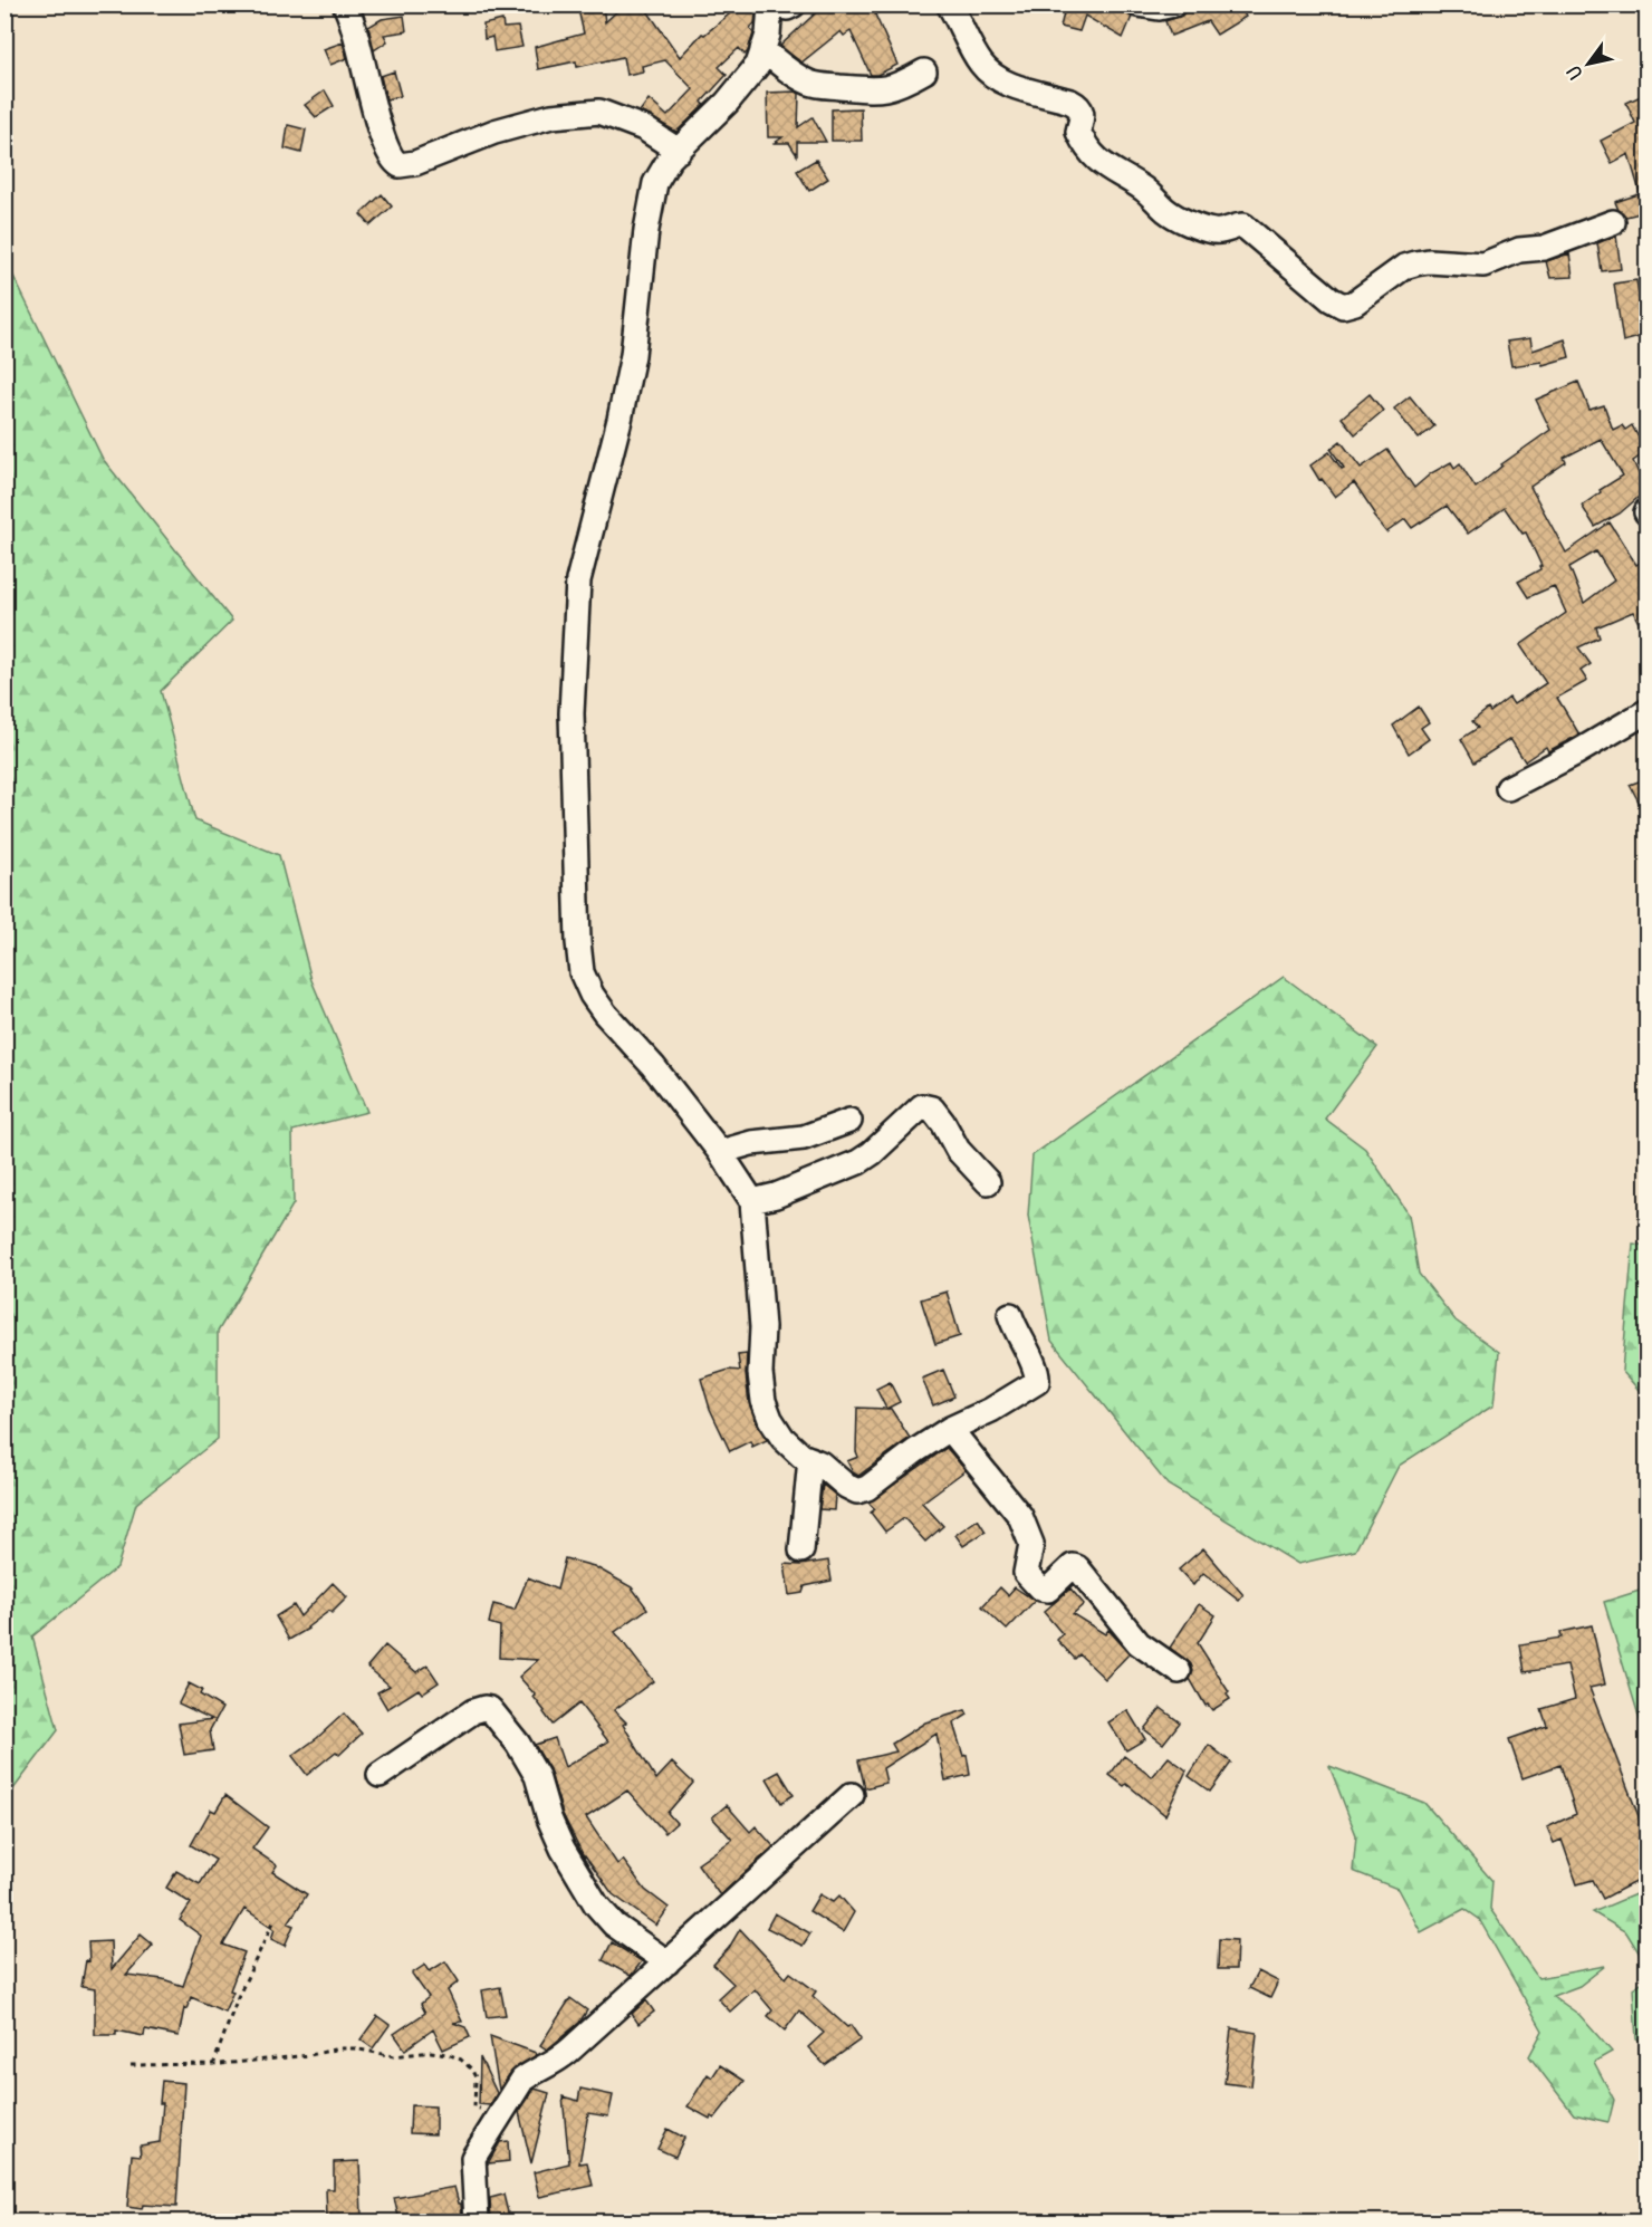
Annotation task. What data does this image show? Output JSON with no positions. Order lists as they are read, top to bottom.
{
  "north": "bottom left"
}
